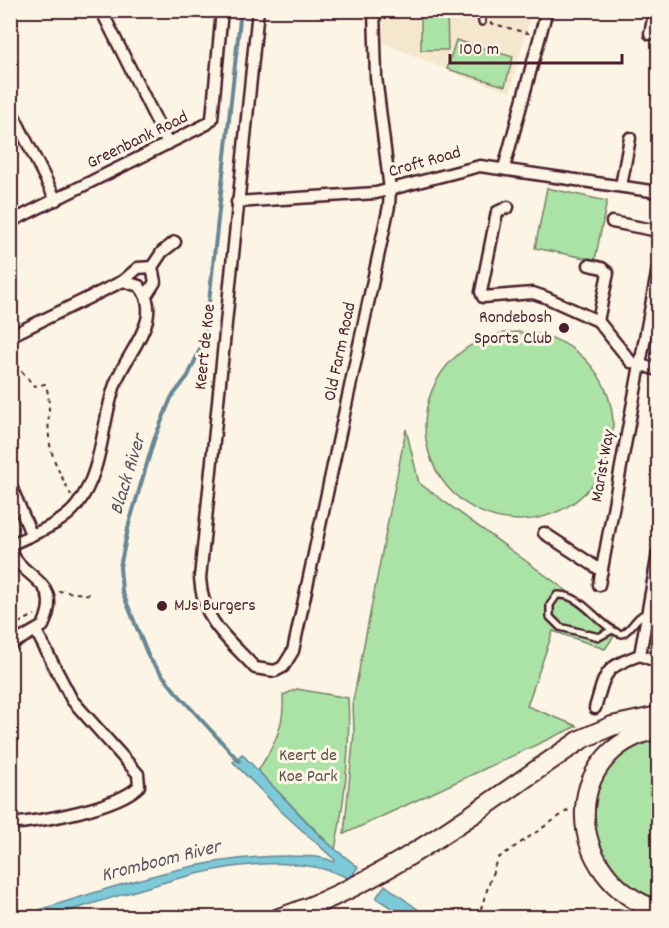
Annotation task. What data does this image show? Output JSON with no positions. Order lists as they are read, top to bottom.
{
  "streets": {
    "street": [
      "Greenbank Road",
      "Croft Road",
      "Keert de Koe",
      "Old Farm Road",
      "Marist Way"
    ]
  },
  "crossings": [
    ["Croft Road", "Keert de Koe"],
    ["Croft Road", "Old Farm Road"],
    ["Keert de Koe", "Old Farm Road"]
  ],
  "water": ["Black River", "Kromboom River"],
  "parks": ["Keert de Koe Park"],
  "places": ["Rondebosh Sports Club", "MJs Burgers"],
  "scale_bar": "100 m"
}
